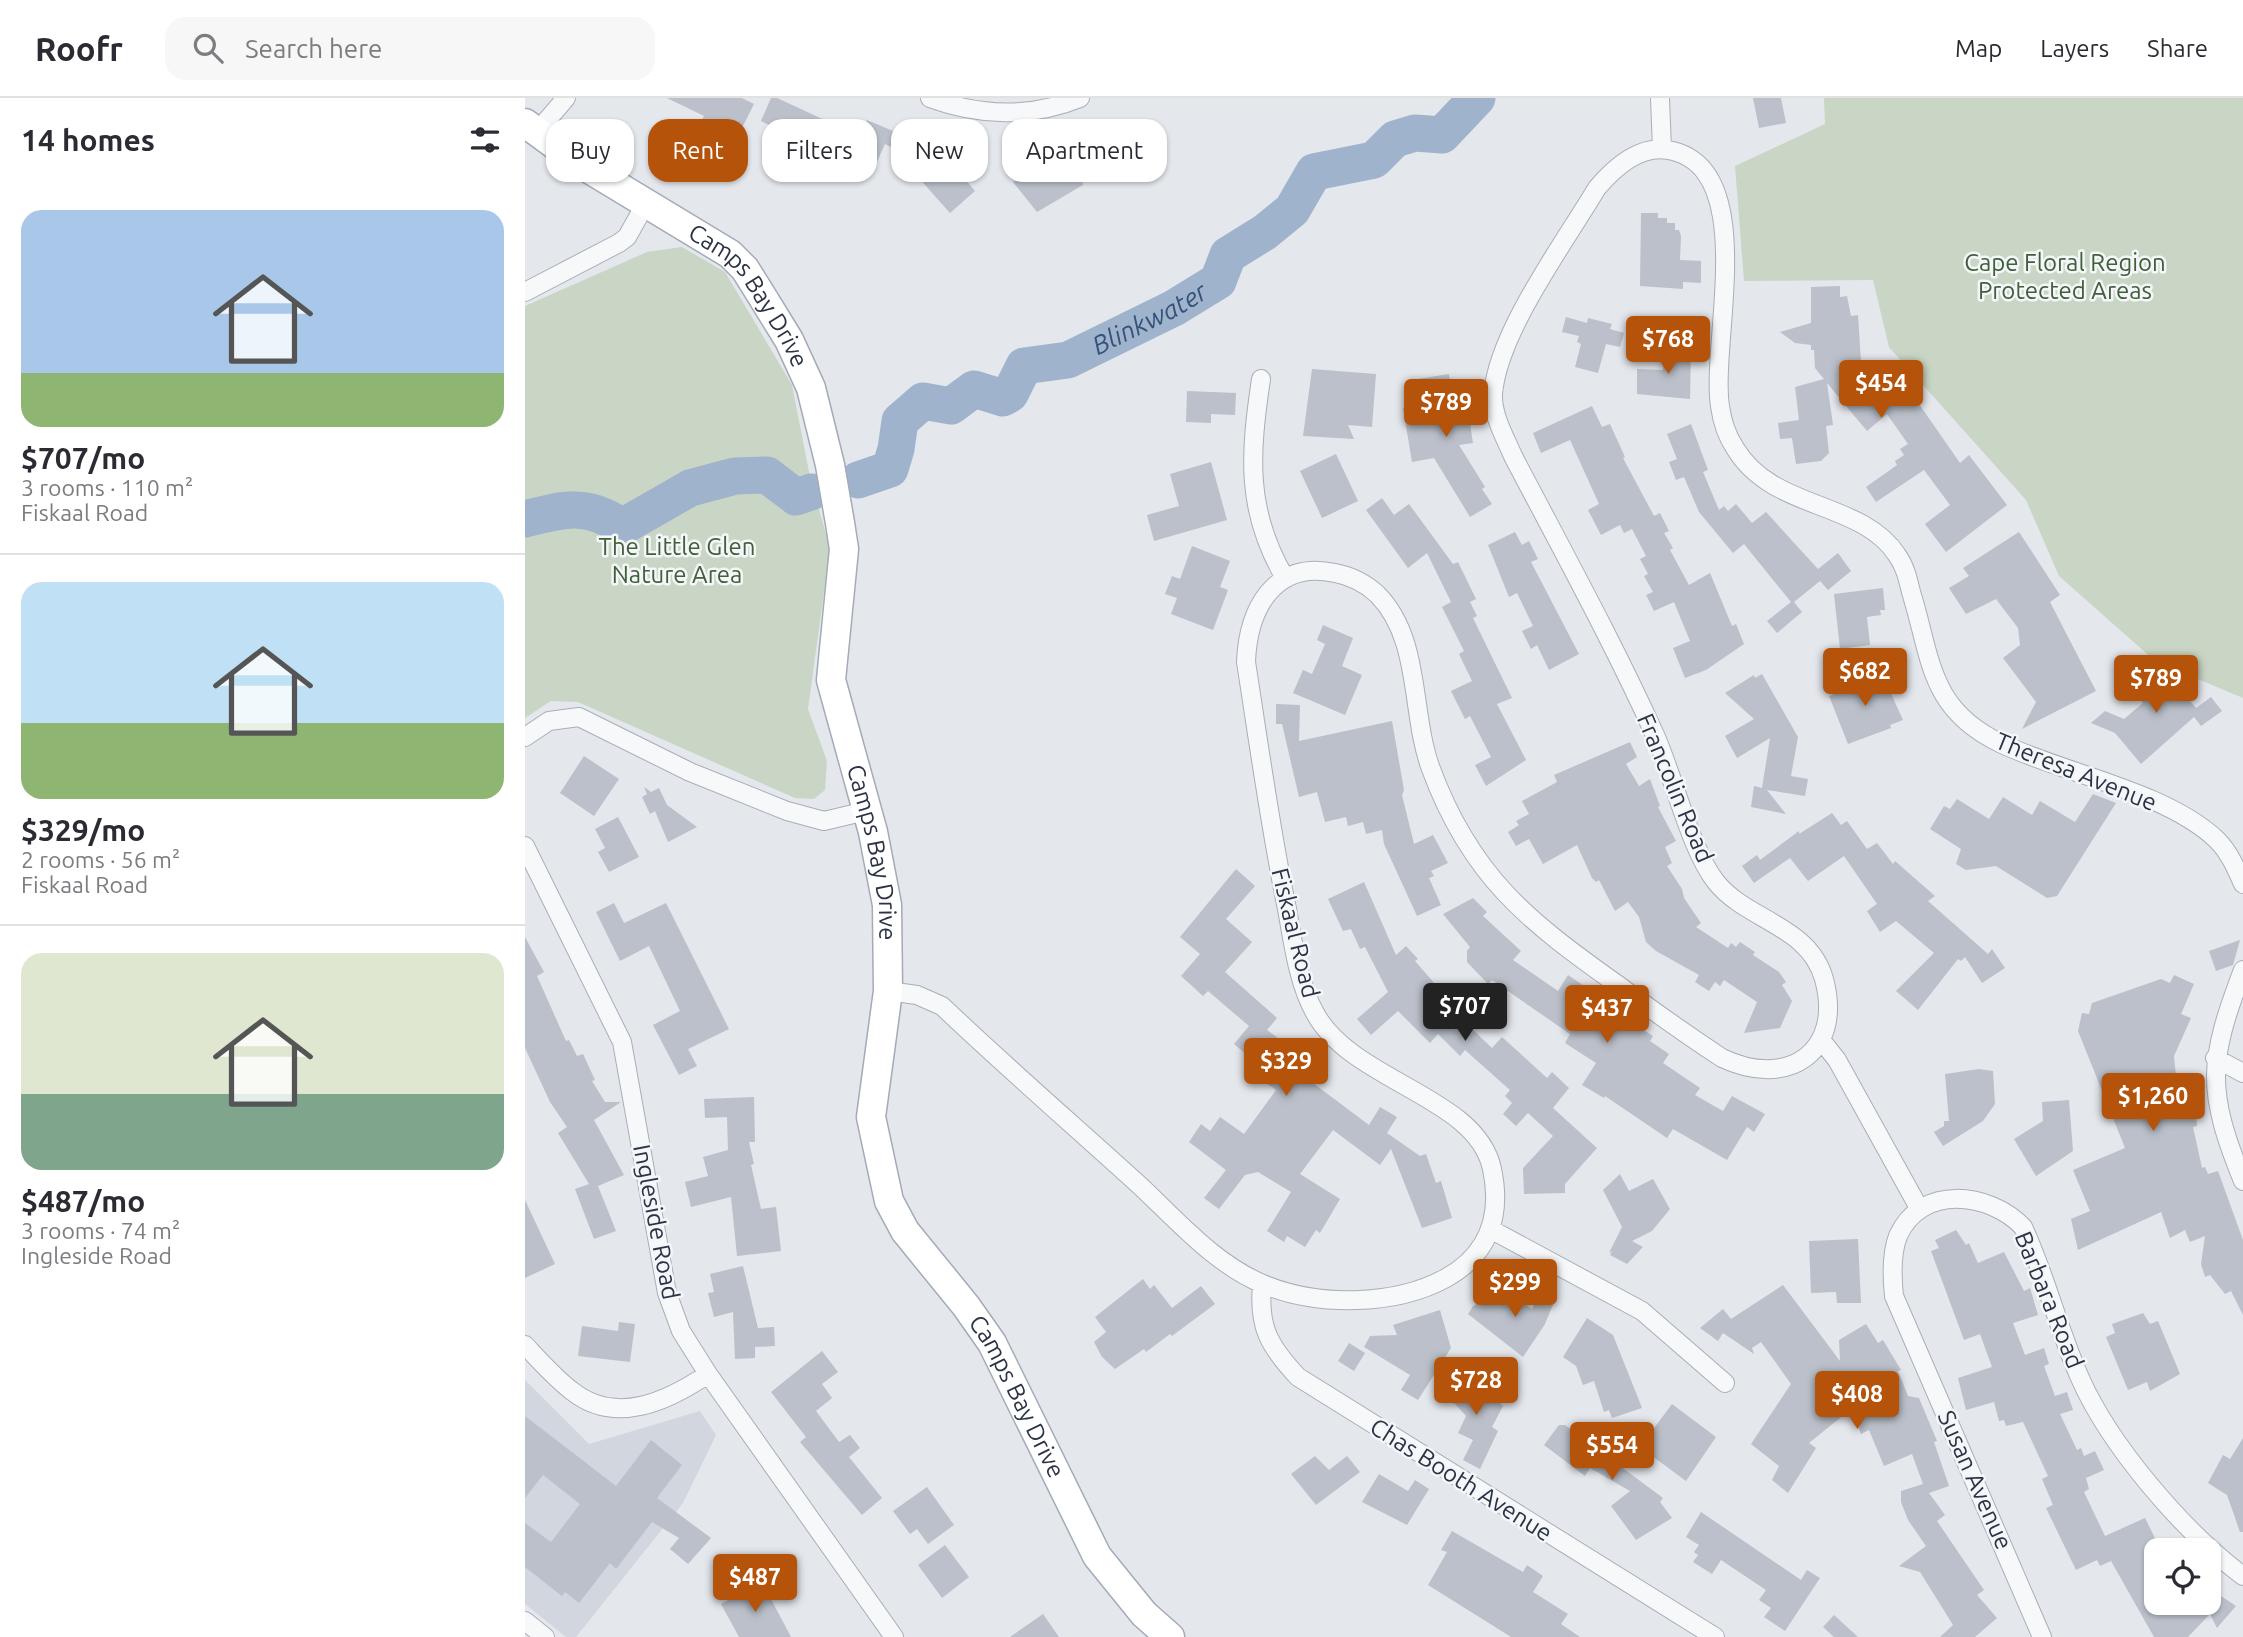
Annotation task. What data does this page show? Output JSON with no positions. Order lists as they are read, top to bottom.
{
  "streets": {
    "main road": ["Camps Bay Drive"],
    "street": [
      "Theresa Avenue",
      "Francolin Road",
      "Fiskaal Road",
      "Ingleside Road",
      "Barbara Road",
      "Chas Booth Avenue",
      "Susan Avenue"
    ]
  },
  "crossings": [
    ["Camps Bay Drive", "Fiskaal Road"],
    ["Theresa Avenue", "Francolin Road"],
    ["Fiskaal Road", "Chas Booth Avenue"],
    ["Barbara Road", "Susan Avenue"]
  ],
  "water": ["Blinkwater"],
  "parks": ["Cape Floral Region Protected Areas", "The Little Glen Nature Area"],
  "page": {
    "header": "Roofr",
    "search": "Search here",
    "nav": ["Map", "Layers", "Share"],
    "heading": "14 homes",
    "chip": [
      "Buy",
      "Rent",
      "Filters",
      "New",
      "Apartment"
    ],
    "list": [
      {
        "name": "$707/mo",
        "note": "3 rooms · 110 m² · Fiskaal Road"
      },
      {
        "name": "$329/mo",
        "note": "2 rooms · 56 m² · Fiskaal Road"
      },
      {
        "name": "$487/mo",
        "note": "3 rooms · 74 m² · Ingleside Road"
      }
    ],
    "price": [
      "$768",
      "$454",
      "$789",
      "$682",
      "$789",
      "$707",
      "$437",
      "$329",
      "$1,260",
      "$299",
      "$728",
      "$408",
      "$554",
      "$487"
    ]
  }
}
